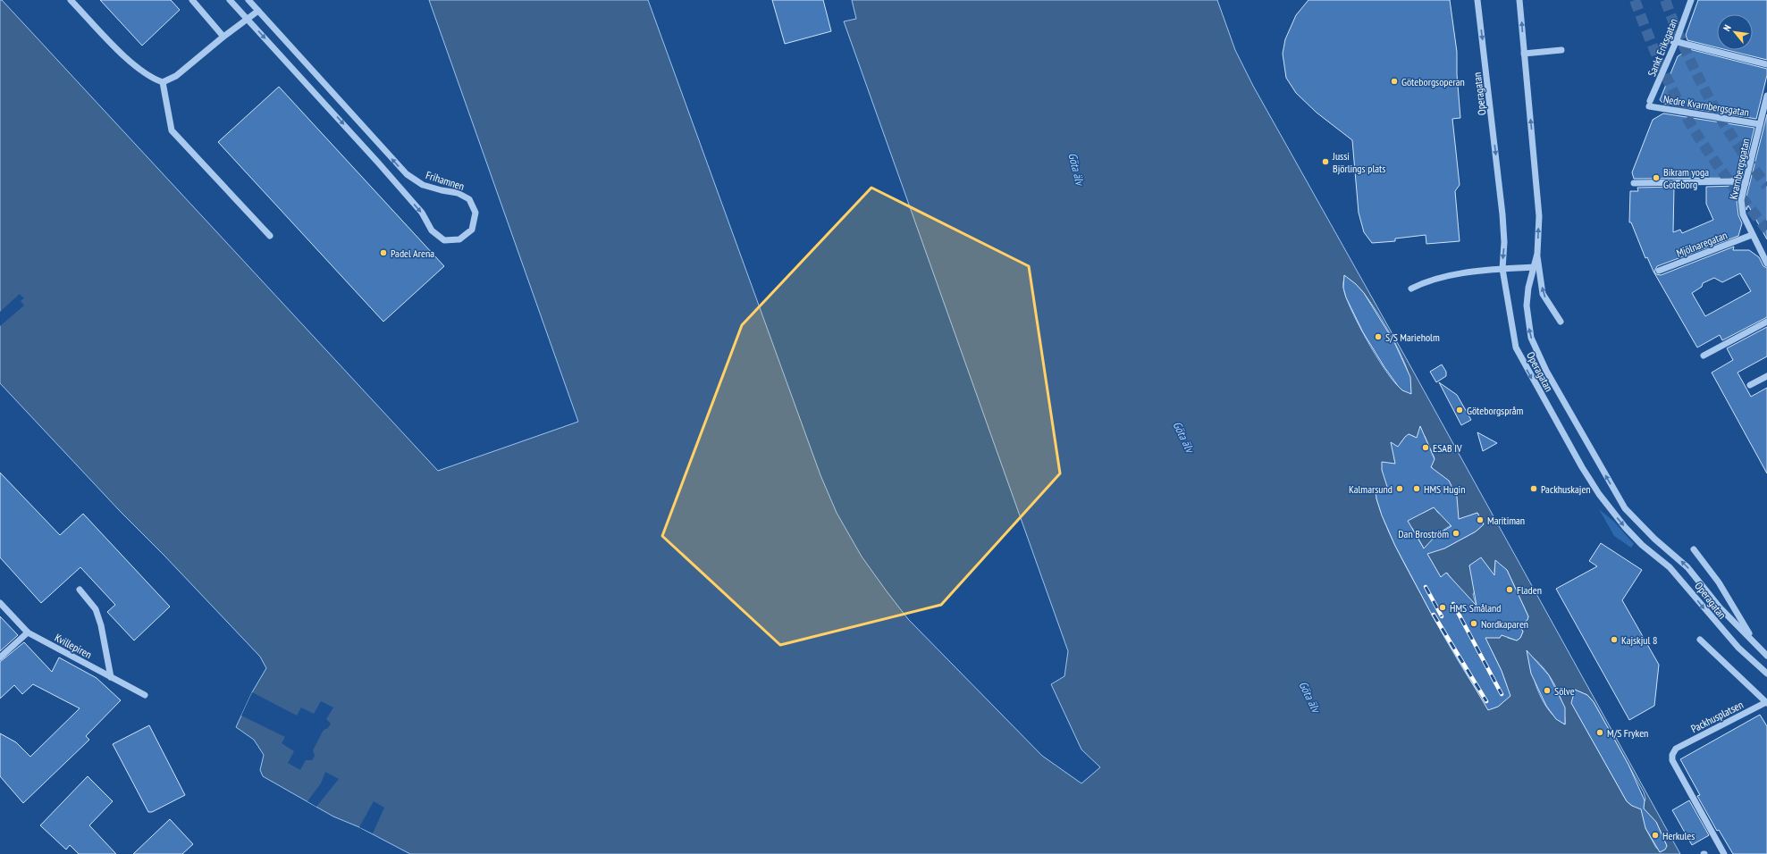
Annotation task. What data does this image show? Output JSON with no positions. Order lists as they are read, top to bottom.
{
  "streets": {
    "street": [
      "Sankt Eriksgatan",
      "Operagatan",
      "Nedre Kvarnbergsgatan",
      "Kvarnbergsgatan",
      "Frihamnen",
      "Mjölnaregatan",
      "Kvillepiren",
      "Packhusplatsen"
    ]
  },
  "crossings": [
    ["Sankt Eriksgatan", "Nedre Kvarnbergsgatan"],
    ["Nedre Kvarnbergsgatan", "Kvarnbergsgatan"],
    ["Kvarnbergsgatan", "Mjölnaregatan"]
  ],
  "water": ["Göta älv"],
  "places": [
    "Göteborgsoperan",
    "Jussi Björlings plats",
    "Bikram yoga Göteborg",
    "Padel Arena",
    "S/S Marieholm",
    "Göteborgspråm",
    "ESAB IV",
    "Kalmarsund",
    "HMS Hugin",
    "Packhuskajen",
    "Maritiman",
    "Dan Broström",
    "Fladen",
    "HMS Småland",
    "Nordkaparen",
    "Kajskjul 8",
    "Sölve",
    "M/S Fryken",
    "Herkules"
  ],
  "north": "top left"
}
